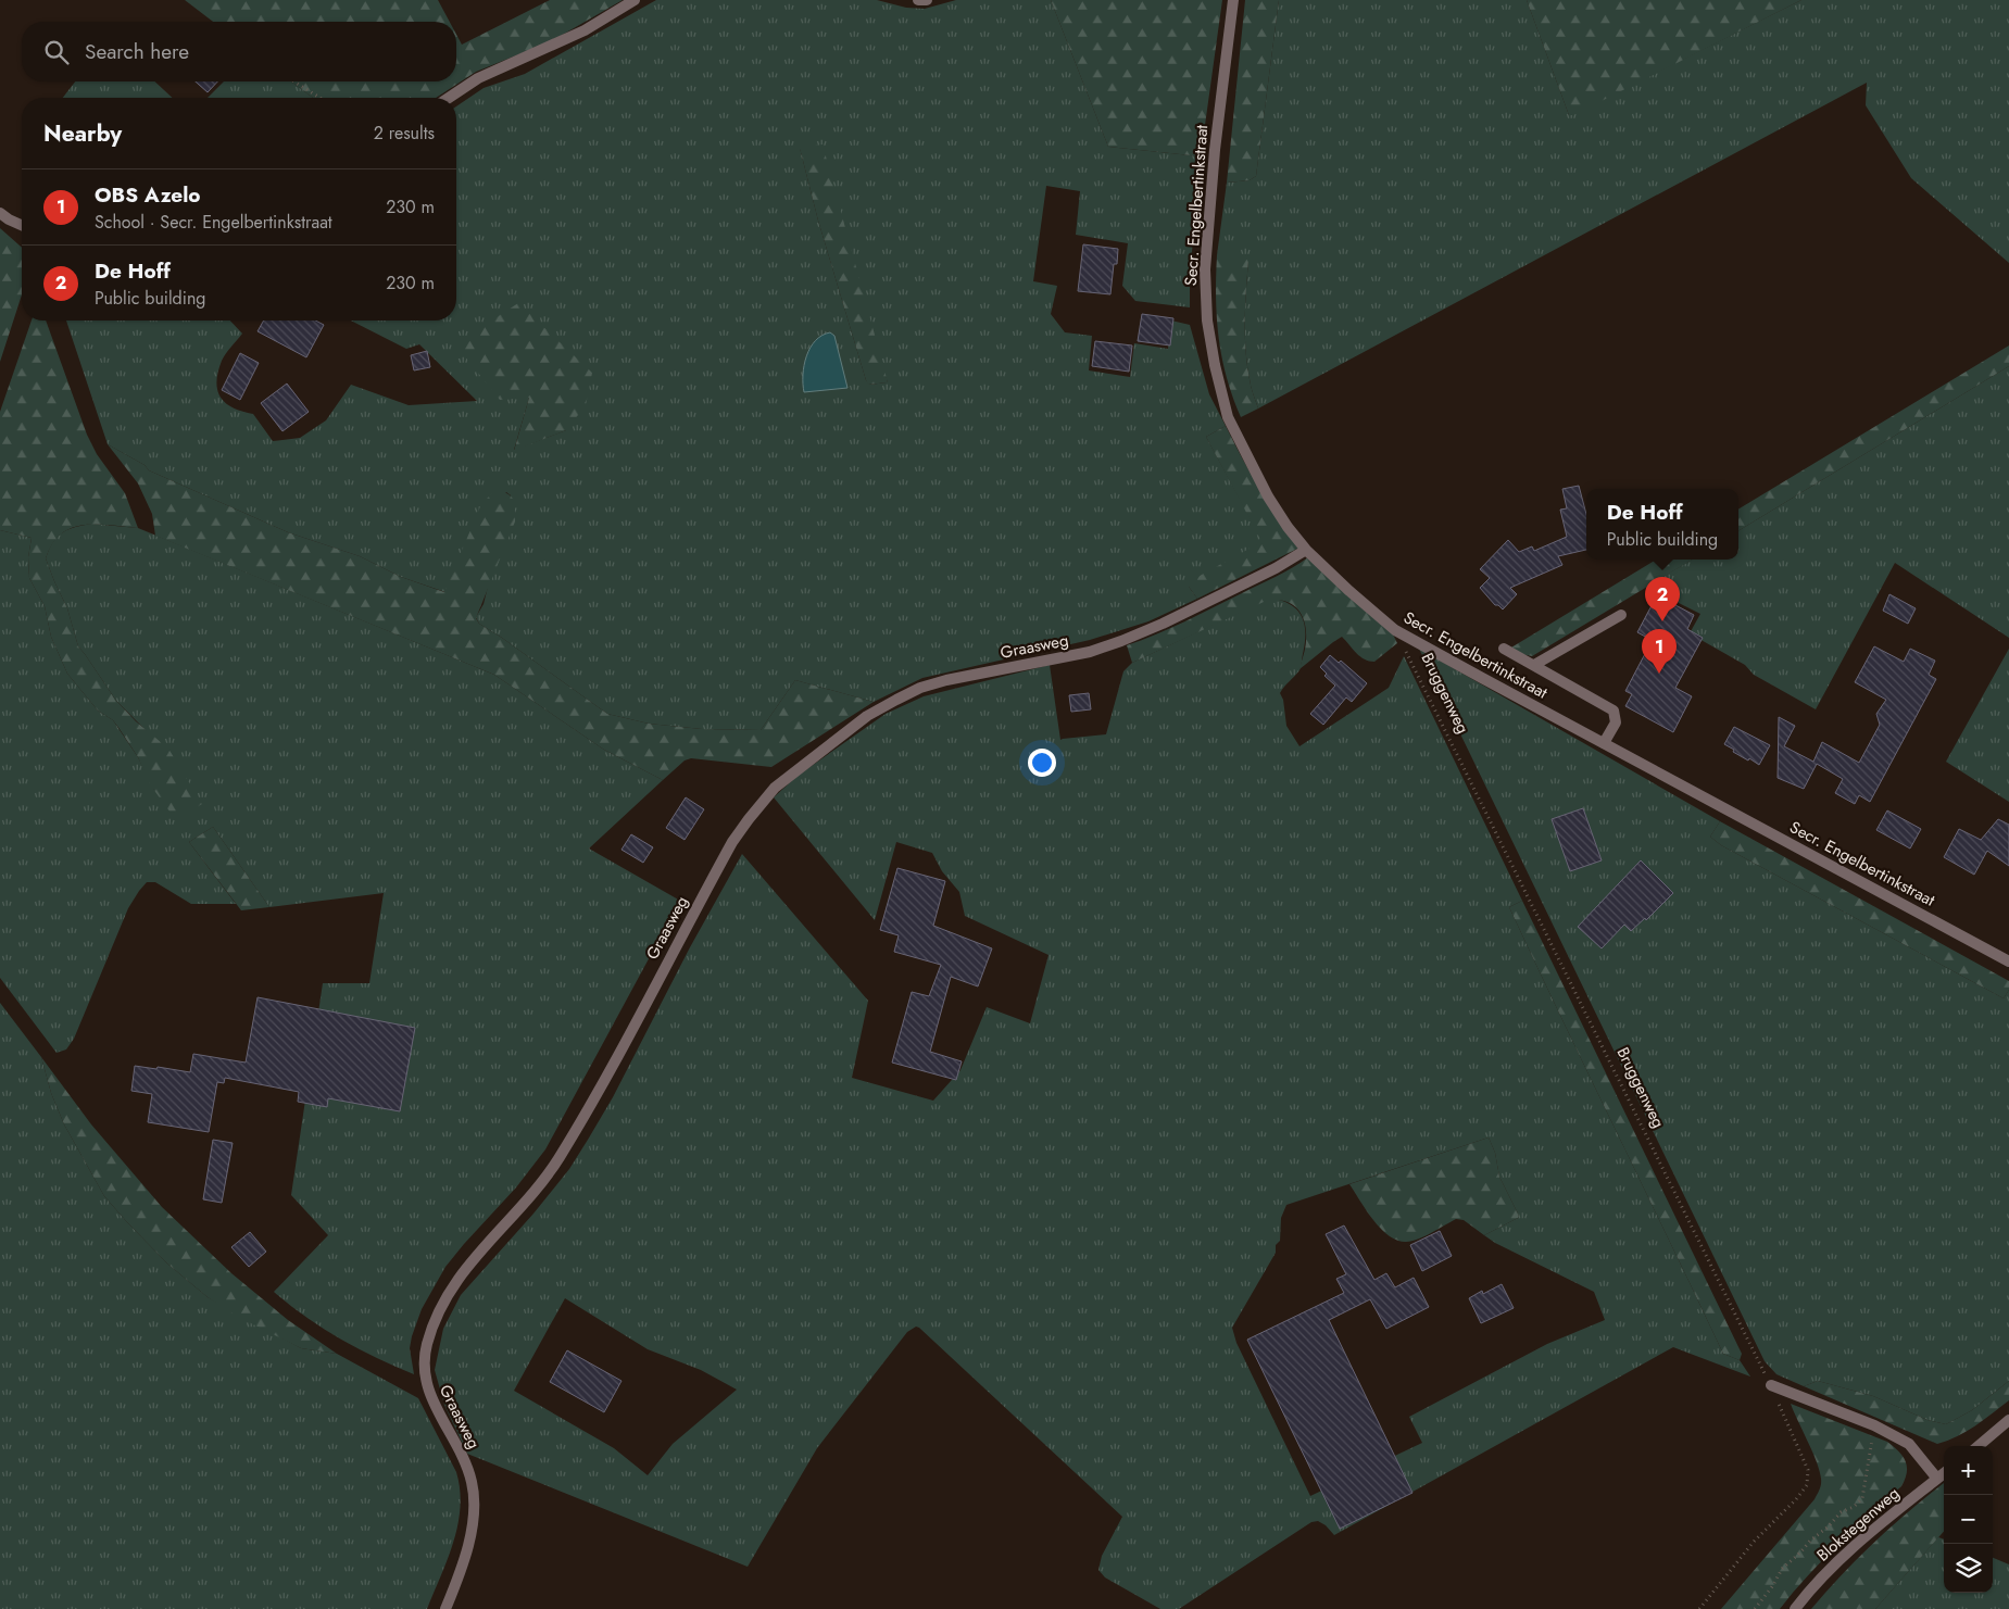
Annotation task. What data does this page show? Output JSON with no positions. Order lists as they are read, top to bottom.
{
  "streets": {
    "street": ["Secr. Engelbertinkstraat", "Graasweg", "Blokstegenweg"],
    "path": ["Bruggenweg"]
  },
  "crossings": [
    ["Secr. Engelbertinkstraat", "Graasweg"],
    ["Secr. Engelbertinkstraat", "Bruggenweg"]
  ],
  "page": {
    "search": "Search here",
    "heading": ["Nearby", "2 results"],
    "list": [
      {
        "mark": "1",
        "name": "OBS Azelo",
        "note": "School · Secr. Engelbertinkstraat",
        "value": "230 m"
      },
      {
        "mark": "2",
        "name": "De Hoff",
        "note": "Public building",
        "value": "230 m"
      }
    ],
    "popup": ["De Hoff", "Public building"],
    "pins": ["2", "1"],
    "map_buttons": ["+", "−"]
  }
}
